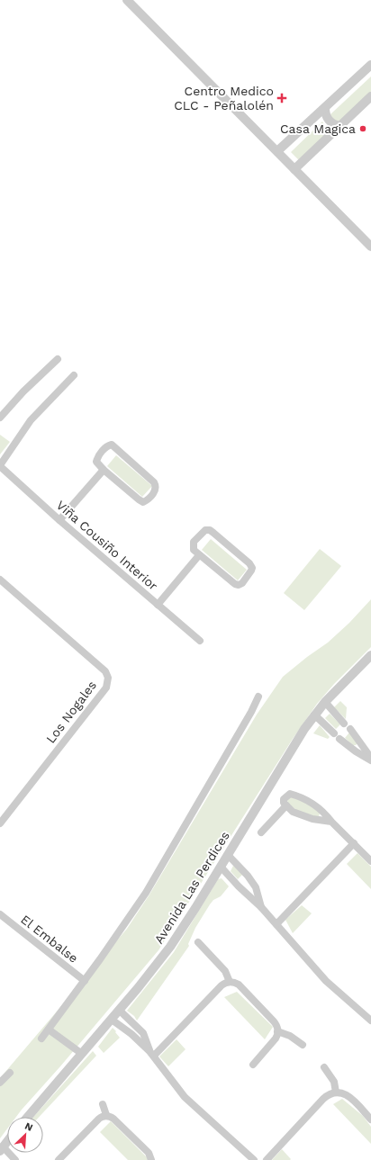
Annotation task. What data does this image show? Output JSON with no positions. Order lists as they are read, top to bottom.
{
  "streets": {
    "street": [
      "Viña Cousiño Interior",
      "Los Nogales",
      "Avenida Las Perdices",
      "El Embalse"
    ]
  },
  "places": {
    "health": ["Centro Medico CLC - Peñalolén"],
    "other": ["Casa Magica"]
  },
  "north": "top right"
}
